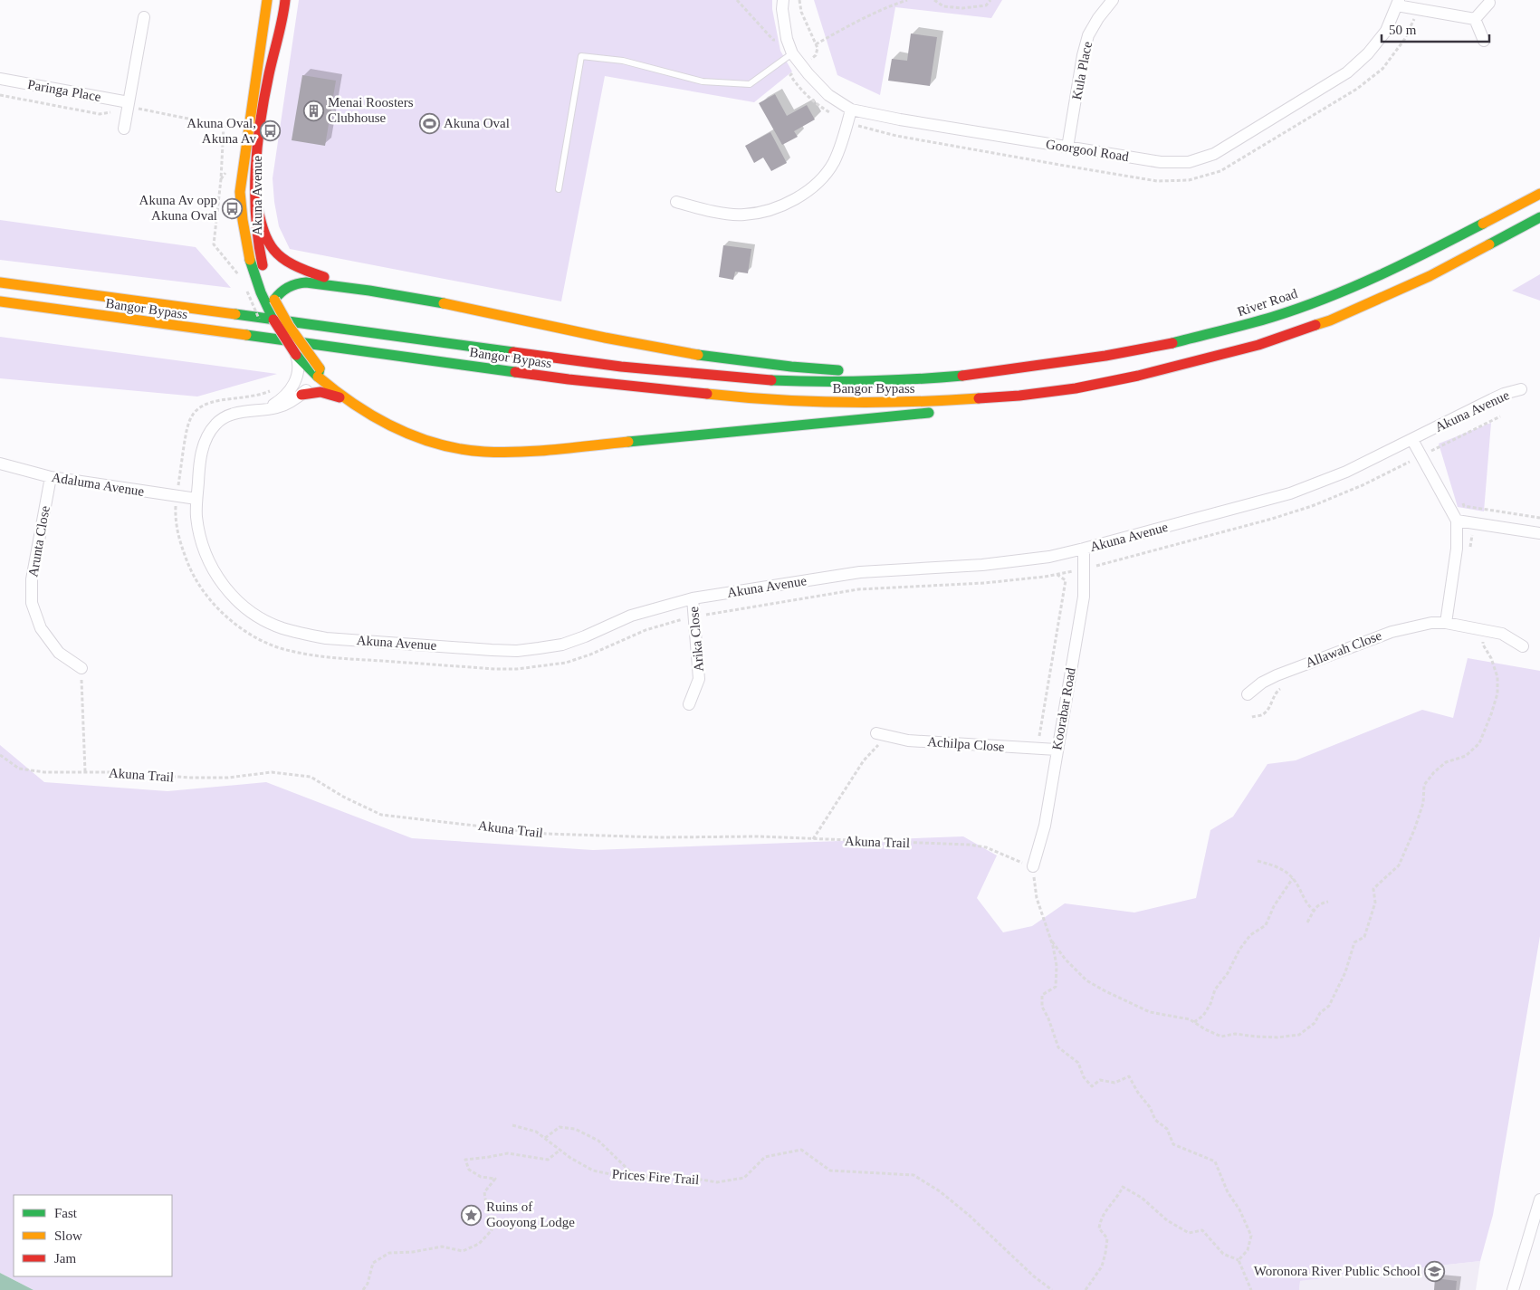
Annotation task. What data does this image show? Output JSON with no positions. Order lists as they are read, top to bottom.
{
  "streets": {
    "main road": ["Akuna Avenue", "River Road", "Bangor Bypass"],
    "street": [
      "Kula Place",
      "Paringa Place",
      "Goorgool Road",
      "Adaluma Avenue",
      "Arunta Close",
      "Arika Close",
      "Allawah Close",
      "Koorabar Road",
      "Achilpa Close"
    ],
    "path": ["Akuna Trail", "Prices Fire Trail"]
  },
  "crossings": [
    ["Kula Place", "Goorgool Road"],
    ["Akuna Avenue", "Adaluma Avenue"],
    ["Akuna Avenue", "Arika Close"],
    ["Akuna Avenue", "Koorabar Road"],
    ["River Road", "Bangor Bypass"],
    ["Adaluma Avenue", "Arunta Close"],
    ["Koorabar Road", "Achilpa Close"],
    ["Koorabar Road", "Akuna Trail"]
  ],
  "places": {
    "building": ["Menai Roosters Clubhouse"],
    "sports": ["Akuna Oval"],
    "bus stop": ["Akuna Oval, Akuna Av", "Akuna Av opp Akuna Oval"],
    "place": ["Ruins of Gooyong Lodge"],
    "school or university": ["Woronora River Public School"]
  },
  "legend": ["Fast", "Slow", "Jam"],
  "scale_bar": "50 m"
}
